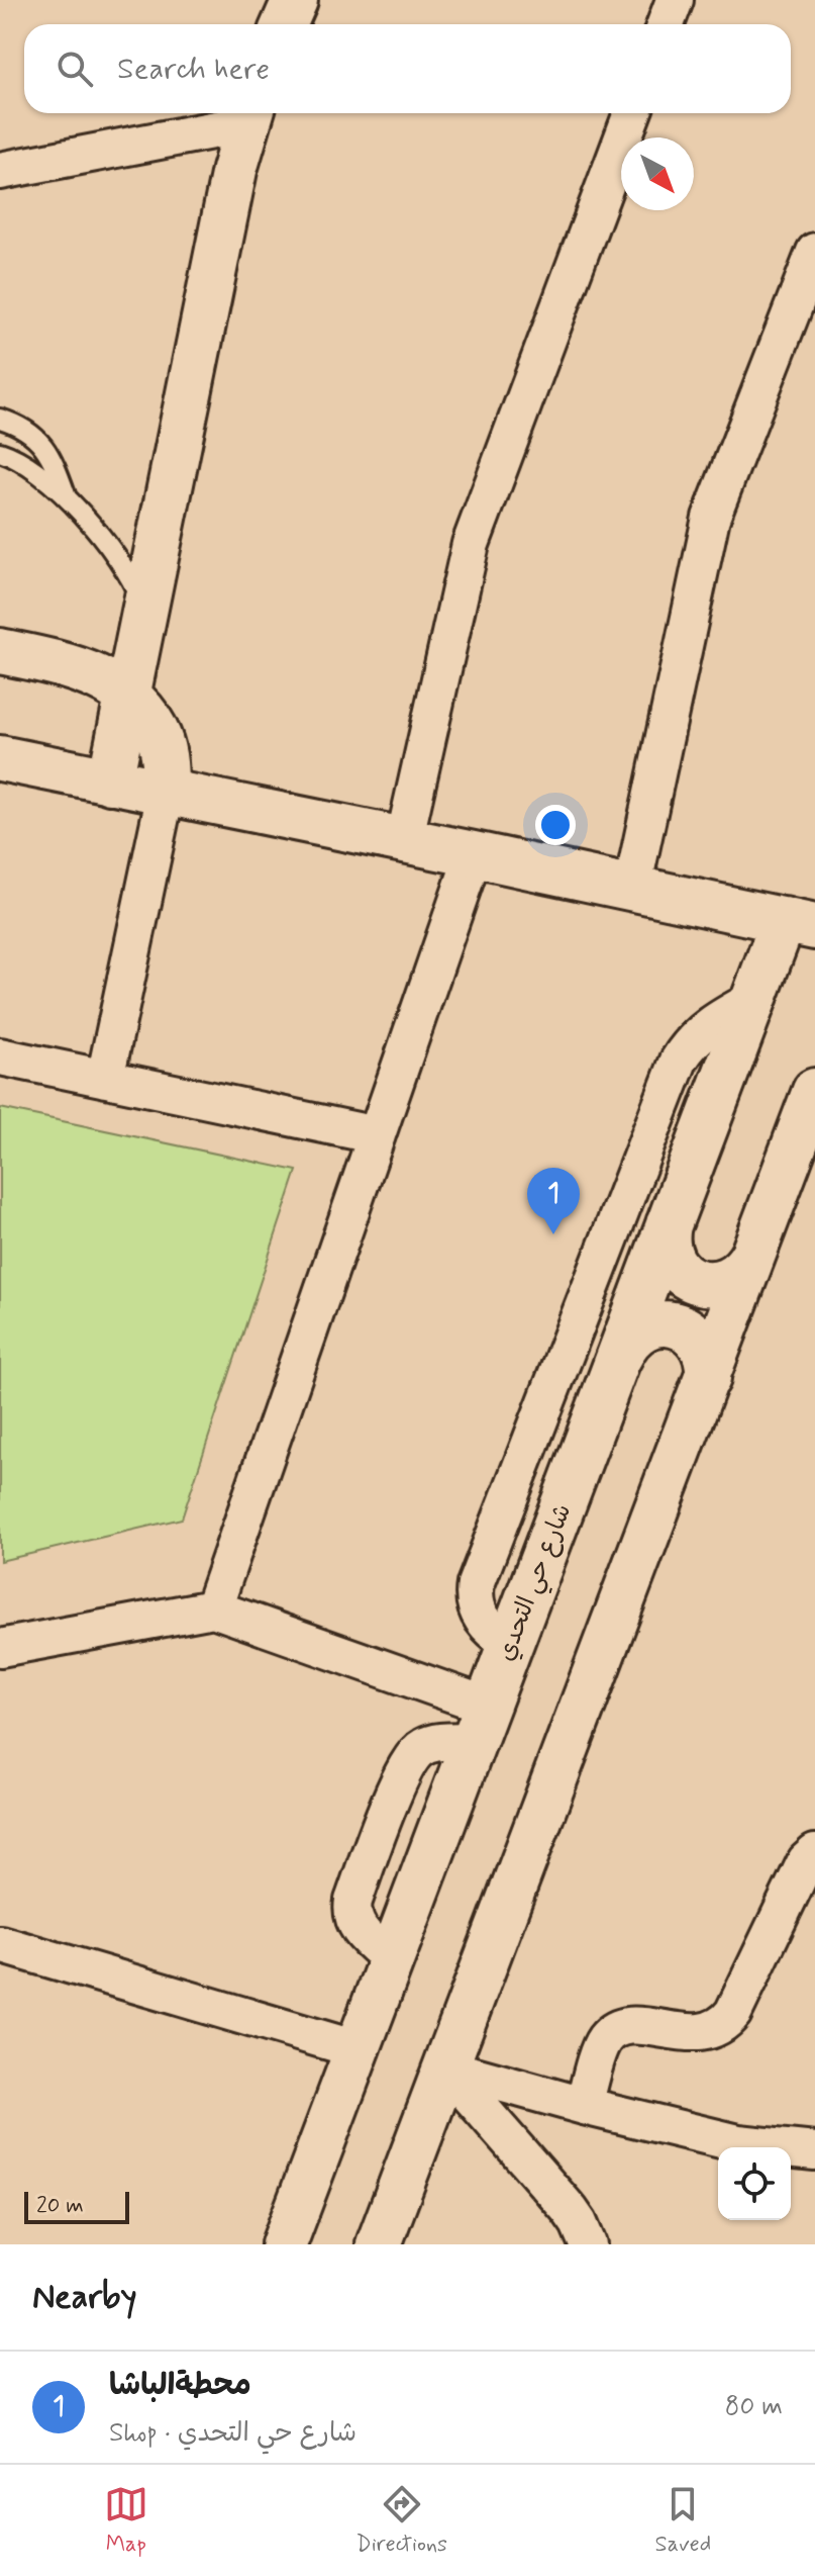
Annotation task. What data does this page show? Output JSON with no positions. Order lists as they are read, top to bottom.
{
  "streets": {
    "main road": ["شارع حي التحدي"]
  },
  "scale_bar": "20 m",
  "north": "bottom right",
  "page": {
    "search": "Search here",
    "pins": "1",
    "scale": "20 m",
    "heading": "Nearby",
    "list": [
      {
        "mark": "1",
        "name": "محطةالباشا",
        "note": "Shop · شارع حي التحدي",
        "value": "80 m"
      }
    ],
    "nav": ["Map", "Directions", "Saved"]
  }
}
